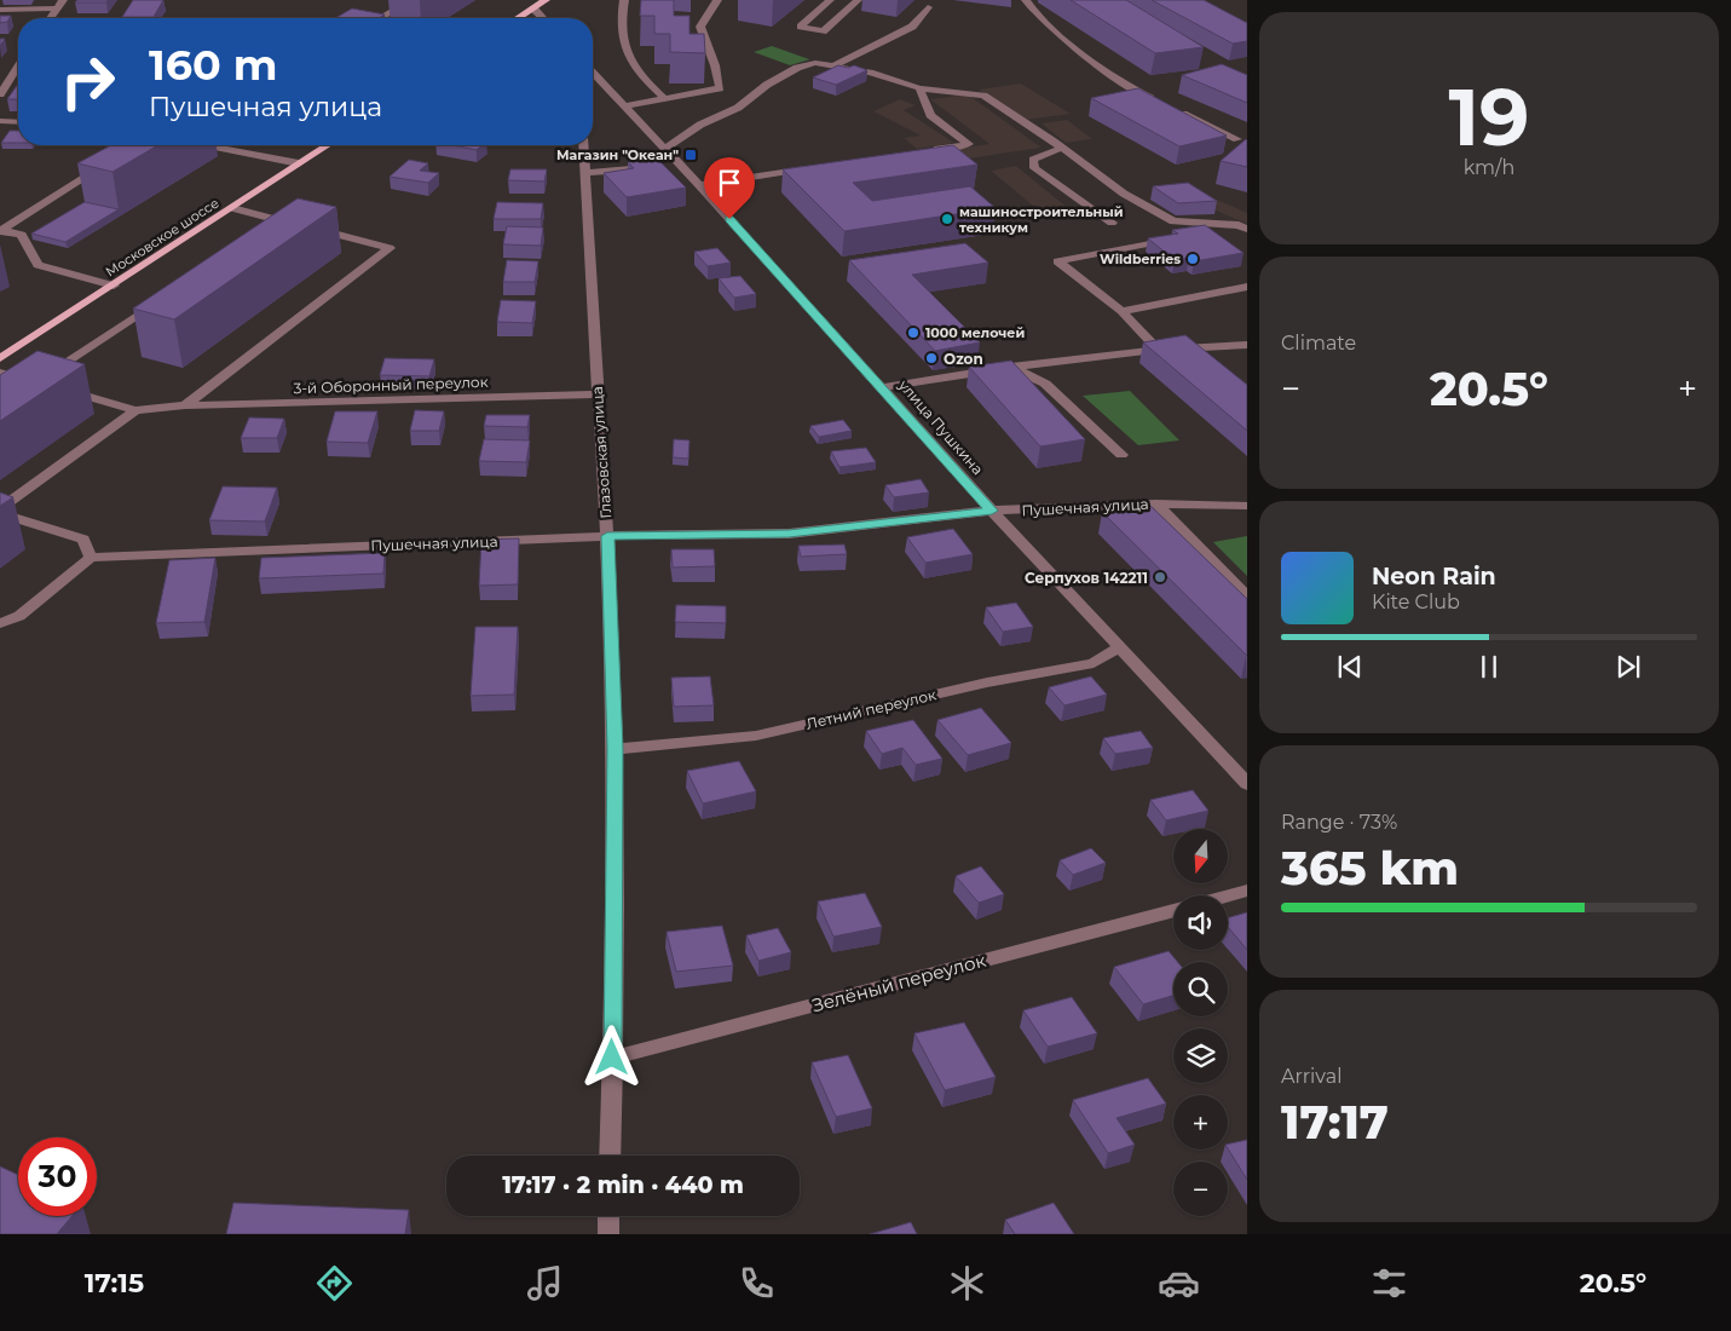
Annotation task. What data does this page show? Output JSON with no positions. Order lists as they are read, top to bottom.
{
  "streets": {
    "main road": ["Московское шоссе"],
    "street": [
      "3-й Оборонный переулок",
      "улица Пушкина",
      "Глазовская улица",
      "Пушечная улица",
      "Летний переулок",
      "Зелёный переулок"
    ]
  },
  "crossings": [
    ["3-й Оборонный переулок", "Глазовская улица"],
    ["улица Пушкина", "Пушечная улица"],
    ["улица Пушкина", "Летний переулок"],
    ["Глазовская улица", "Пушечная улица"],
    ["Глазовская улица", "Летний переулок"],
    ["Глазовская улица", "Зелёный переулок"]
  ],
  "places": {
    "transit": ["Магазин \"Океан\""],
    "other": [
      "машиностроительный техникум",
      "Wildberries",
      "1000 мелочей",
      "Ozon",
      "Серпухов 142211"
    ]
  },
  "north": "bottom",
  "page": {
    "tile": [
      ["19", "km/h"],
      "Climate",
      ["Range · 73%", "365 km"],
      ["Arrival", "17:17"]
    ],
    "turn": ["160 m", "Пушечная улица"],
    "heat": ["−", "20.5°", "+"],
    "song": ["Neon Rain", "Kite Club"],
    "map_buttons": ["+", "−"],
    "limit": "30",
    "trip": "17:17 · 2 min · 440 m",
    "tabs": ["17:15", "20.5°"]
  }
}
